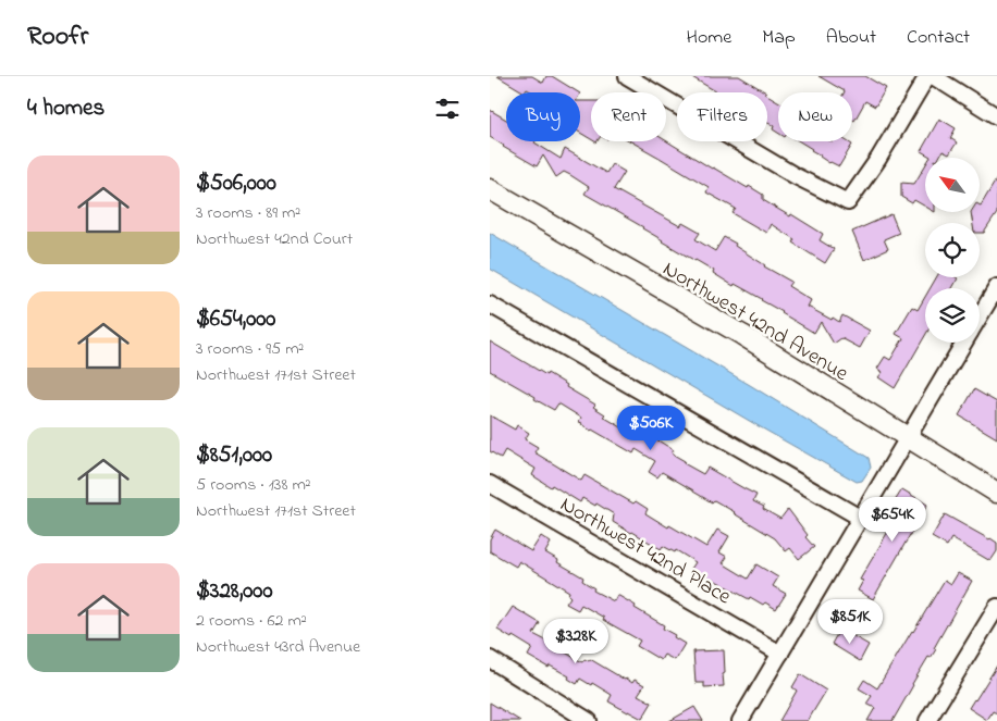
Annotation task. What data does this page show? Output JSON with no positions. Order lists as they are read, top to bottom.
{
  "streets": {
    "street": ["Northwest 42nd Avenue", "Northwest 42nd Place"]
  },
  "north": "top left",
  "page": {
    "header": "Roofr",
    "nav": [
      "Home",
      "Map",
      "About",
      "Contact"
    ],
    "heading": "4 homes",
    "chip": [
      "Buy",
      "Rent",
      "Filters",
      "New"
    ],
    "list": [
      {
        "name": "$506,000",
        "note": "3 rooms · 89 m² · Northwest 42nd Court"
      },
      {
        "name": "$654,000",
        "note": "3 rooms · 95 m² · Northwest 171st Street"
      },
      {
        "name": "$851,000",
        "note": "5 rooms · 138 m² · Northwest 171st Street"
      },
      {
        "name": "$328,000",
        "note": "2 rooms · 62 m² · Northwest 43rd Avenue"
      }
    ],
    "price": [
      "$506K",
      "$654K",
      "$851K",
      "$328K"
    ]
  }
}
